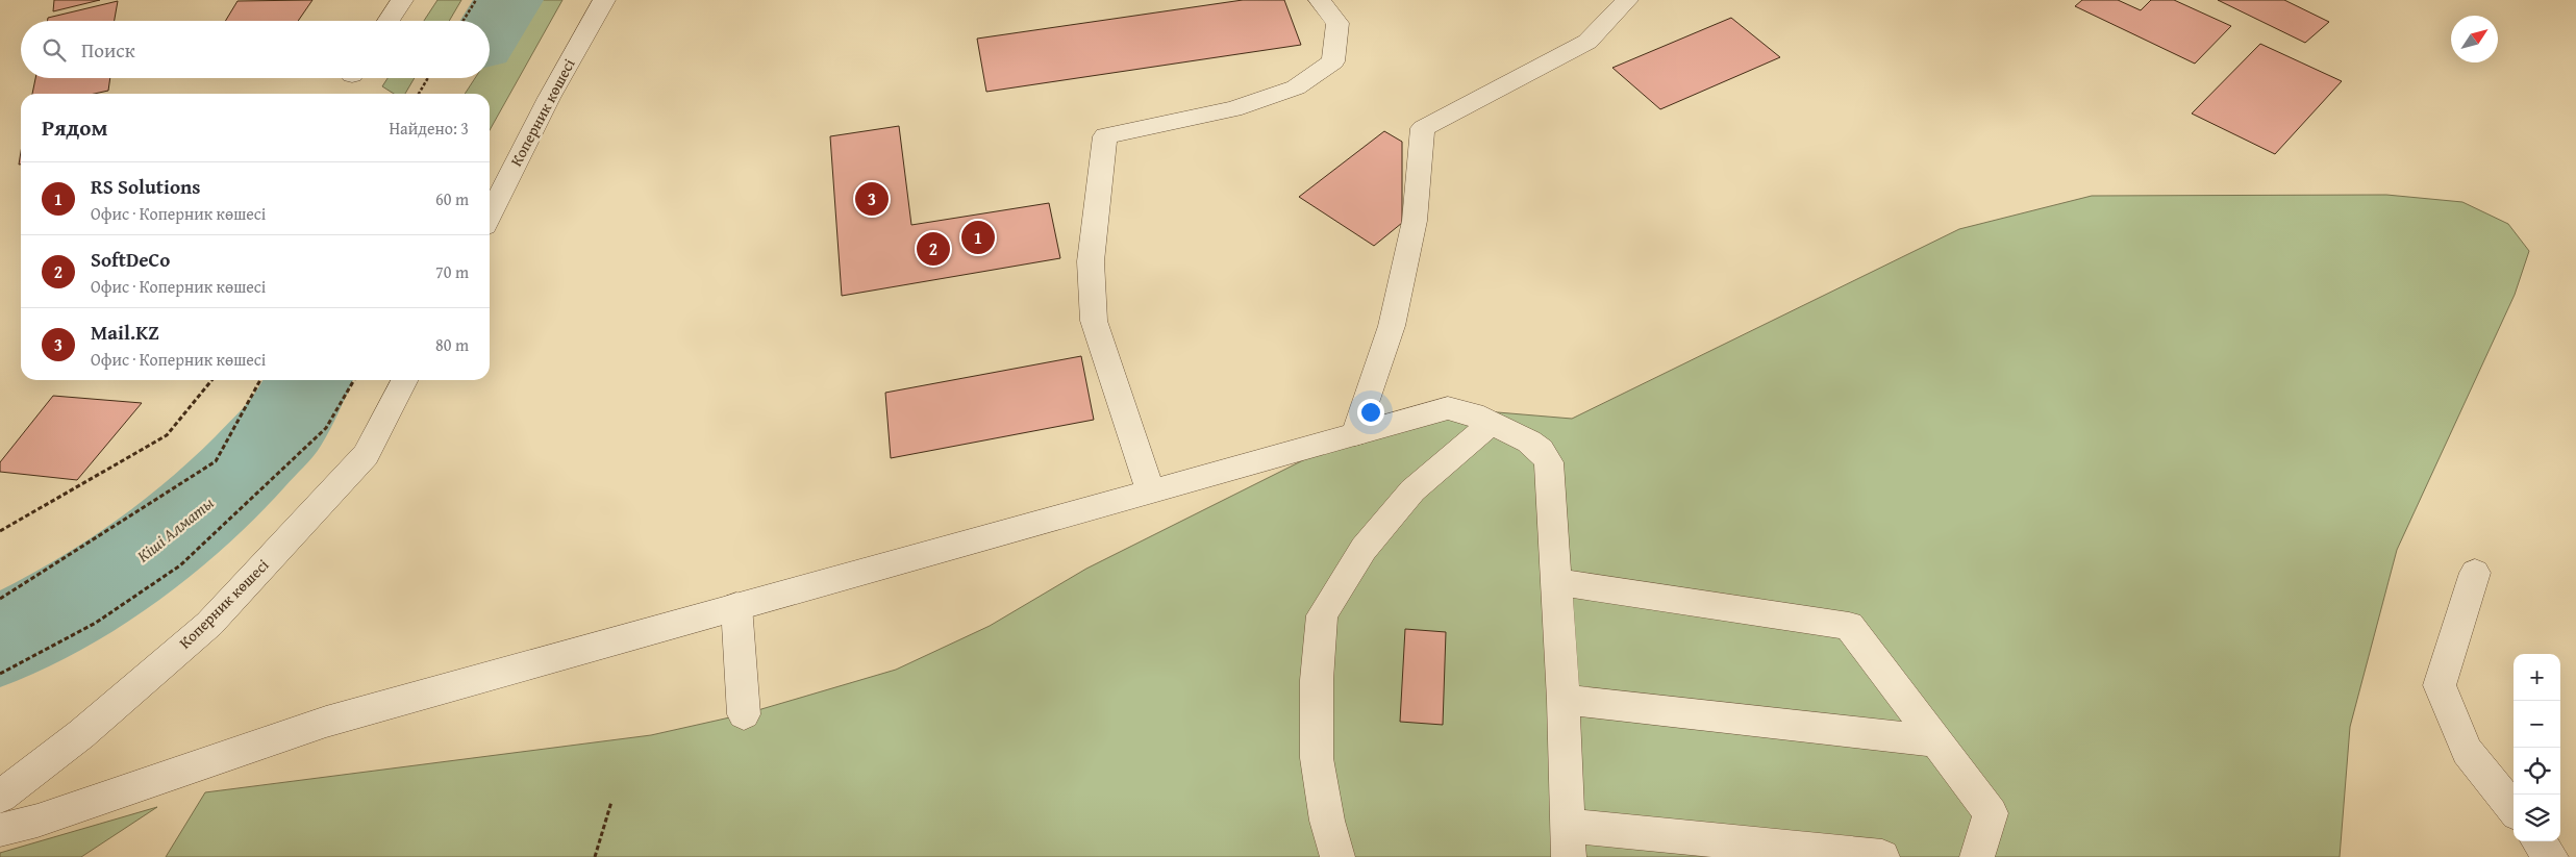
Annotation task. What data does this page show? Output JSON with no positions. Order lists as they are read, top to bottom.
{
  "streets": {
    "street": ["Коперник көшесі"]
  },
  "water": ["Кіші Алматы"],
  "north": "top right",
  "page": {
    "search": "Поиск",
    "heading": ["Рядом", "Найдено: 3"],
    "list": [
      {
        "mark": "1",
        "name": "RS Solutions",
        "note": "Офис · Коперник көшесі",
        "value": "60 m"
      },
      {
        "mark": "2",
        "name": "SoftDeCo",
        "note": "Офис · Коперник көшесі",
        "value": "70 m"
      },
      {
        "mark": "3",
        "name": "Mail.KZ",
        "note": "Офис · Коперник көшесі",
        "value": "80 m"
      }
    ],
    "pins": ["3", "1", "2"],
    "map_buttons": ["+", "−"]
  }
}
